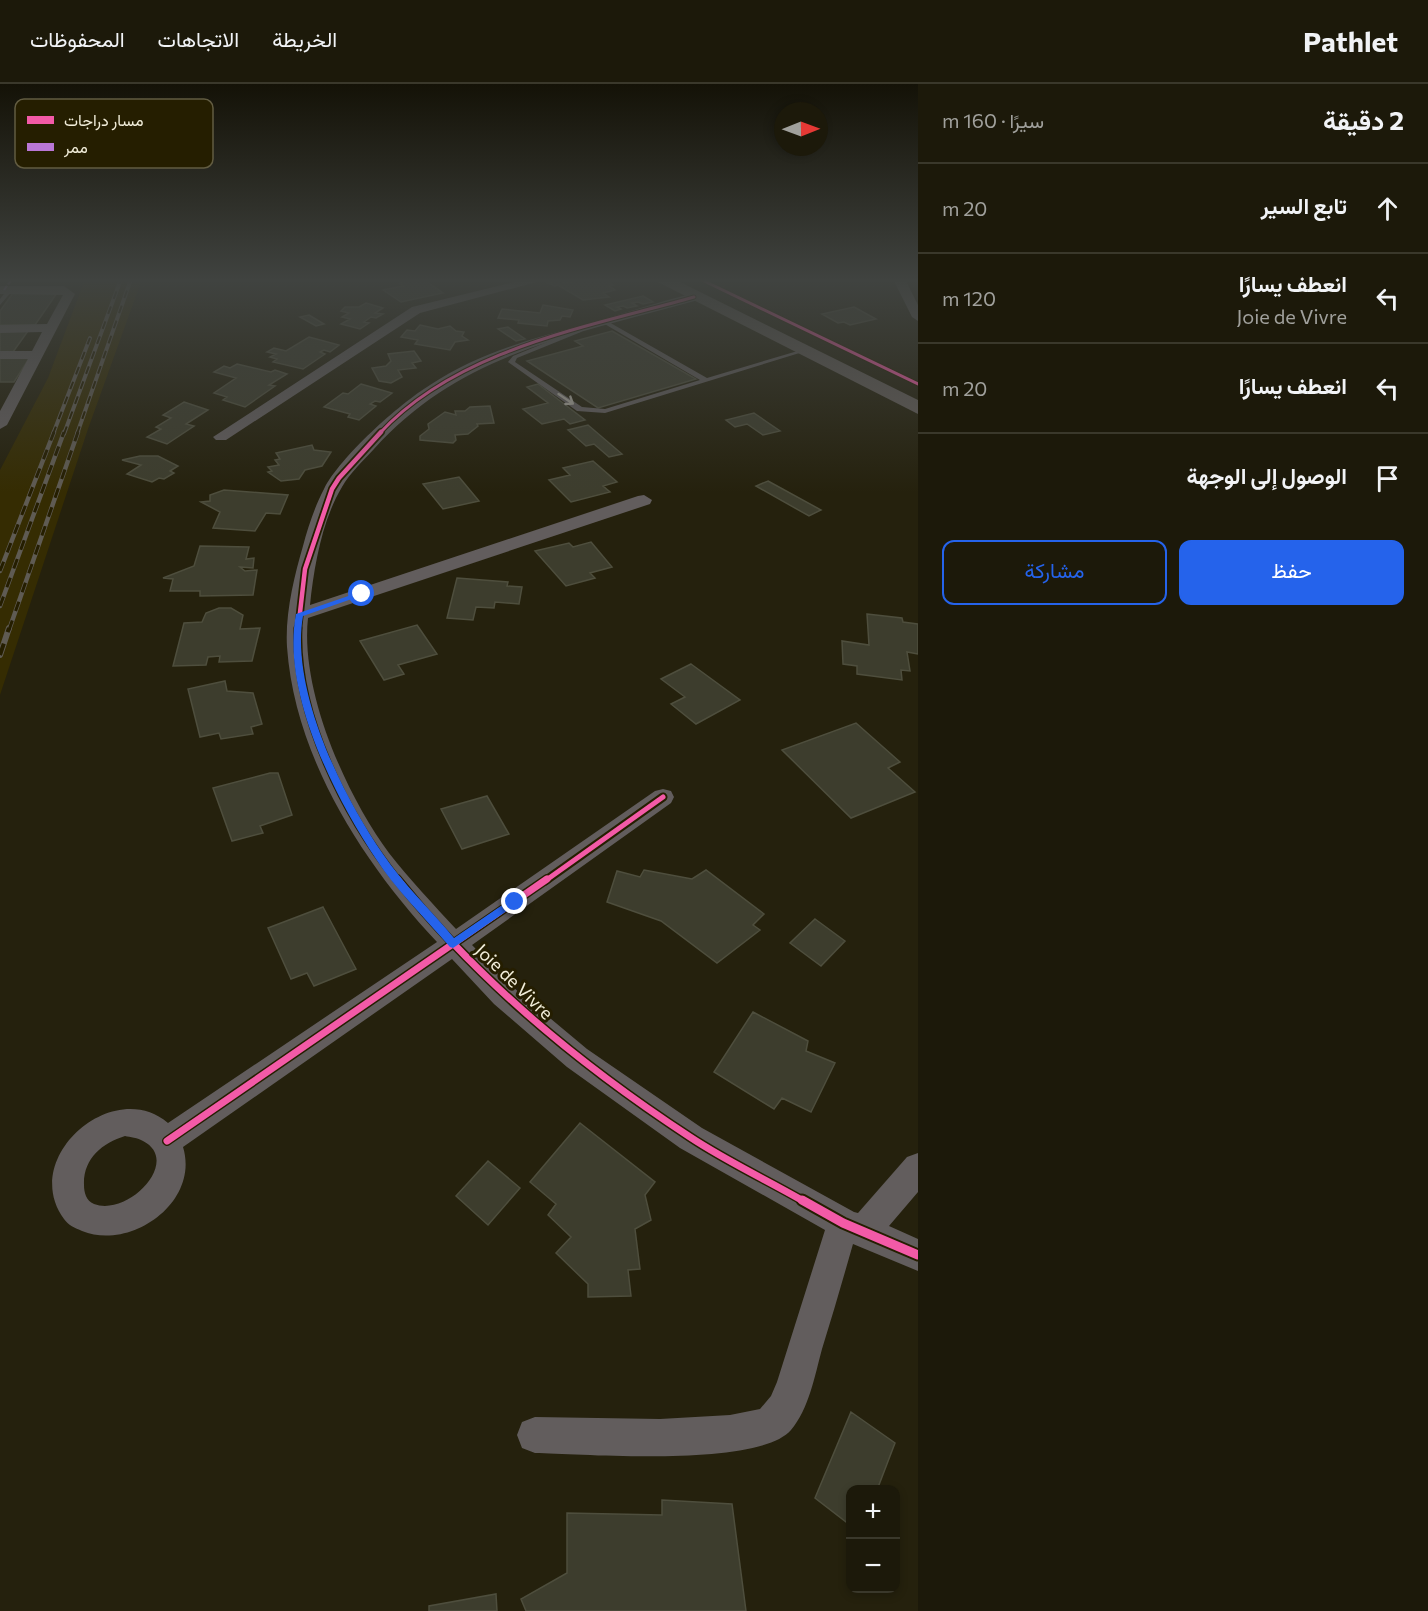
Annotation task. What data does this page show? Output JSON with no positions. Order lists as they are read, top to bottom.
{
  "streets": {
    "street": ["Joie de Vivre"]
  },
  "legend": ["مسار دراجات", "ممر"],
  "north": "right",
  "page": {
    "header": "Pathlet",
    "nav": ["الخريطة", "الاتجاهات", "المحفوظات"],
    "heading": ["2 دقيقة", "سيرًا · 160 m"],
    "list": [
      ["تابع السير", "20 m"],
      ["انعطف يسارًا", "Joie de Vivre", "120 m"],
      ["انعطف يسارًا", "20 m"],
      "الوصول إلى الوجهة"
    ],
    "buttons": ["حفظ", "مشاركة"],
    "map_buttons": ["+", "−"]
  }
}
